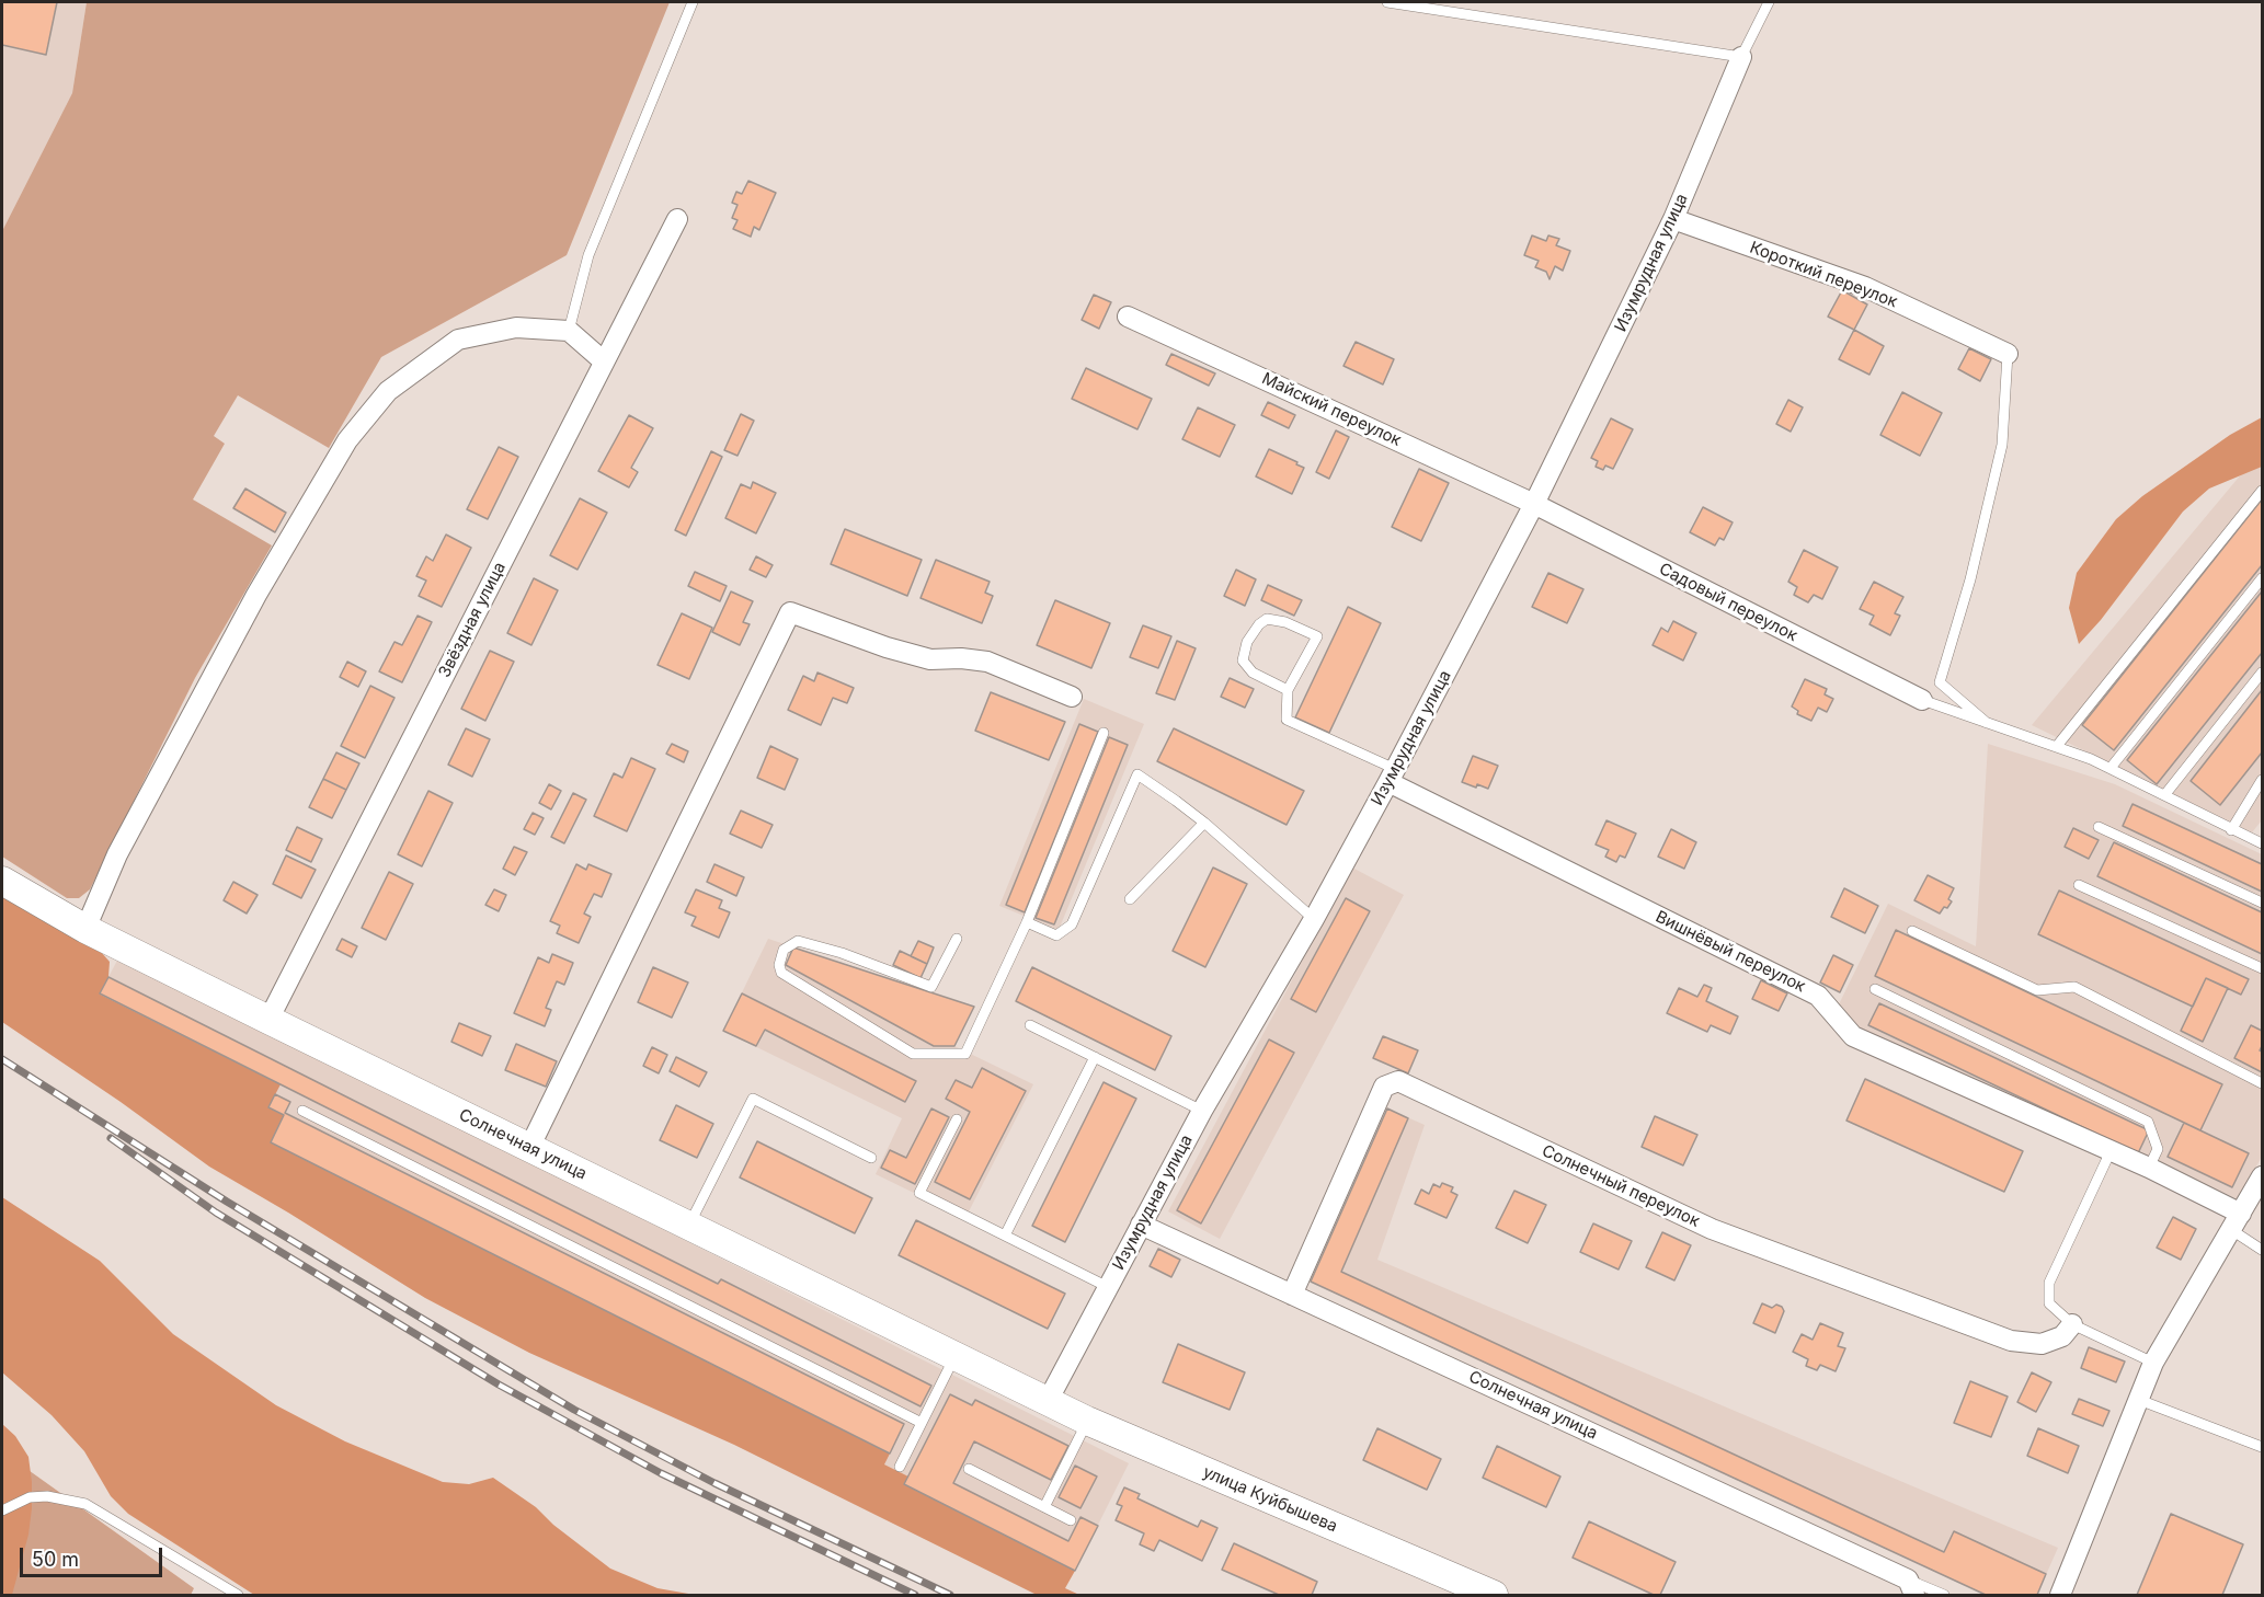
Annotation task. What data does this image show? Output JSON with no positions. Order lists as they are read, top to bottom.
{
  "streets": {
    "street": [
      "Изумрудная улица",
      "Короткий переулок",
      "Майский переулок",
      "Садовый переулок",
      "Звёздная улица",
      "Вишнёвый переулок",
      "Солнечная улица",
      "Солнечный переулок",
      "улица Куйбышева"
    ]
  },
  "crossings": [
    ["Изумрудная улица", "Короткий переулок"],
    ["Изумрудная улица", "Майский переулок"],
    ["Изумрудная улица", "Садовый переулок"],
    ["Изумрудная улица", "Вишнёвый переулок"],
    ["Изумрудная улица", "Солнечная улица"],
    ["Изумрудная улица", "улица Куйбышева"],
    ["Майский переулок", "Садовый переулок"],
    ["Звёздная улица", "Солнечная улица"],
    ["Солнечная улица", "Солнечный переулок"],
    ["Солнечная улица", "улица Куйбышева"]
  ],
  "scale_bar": "50 m"
}
